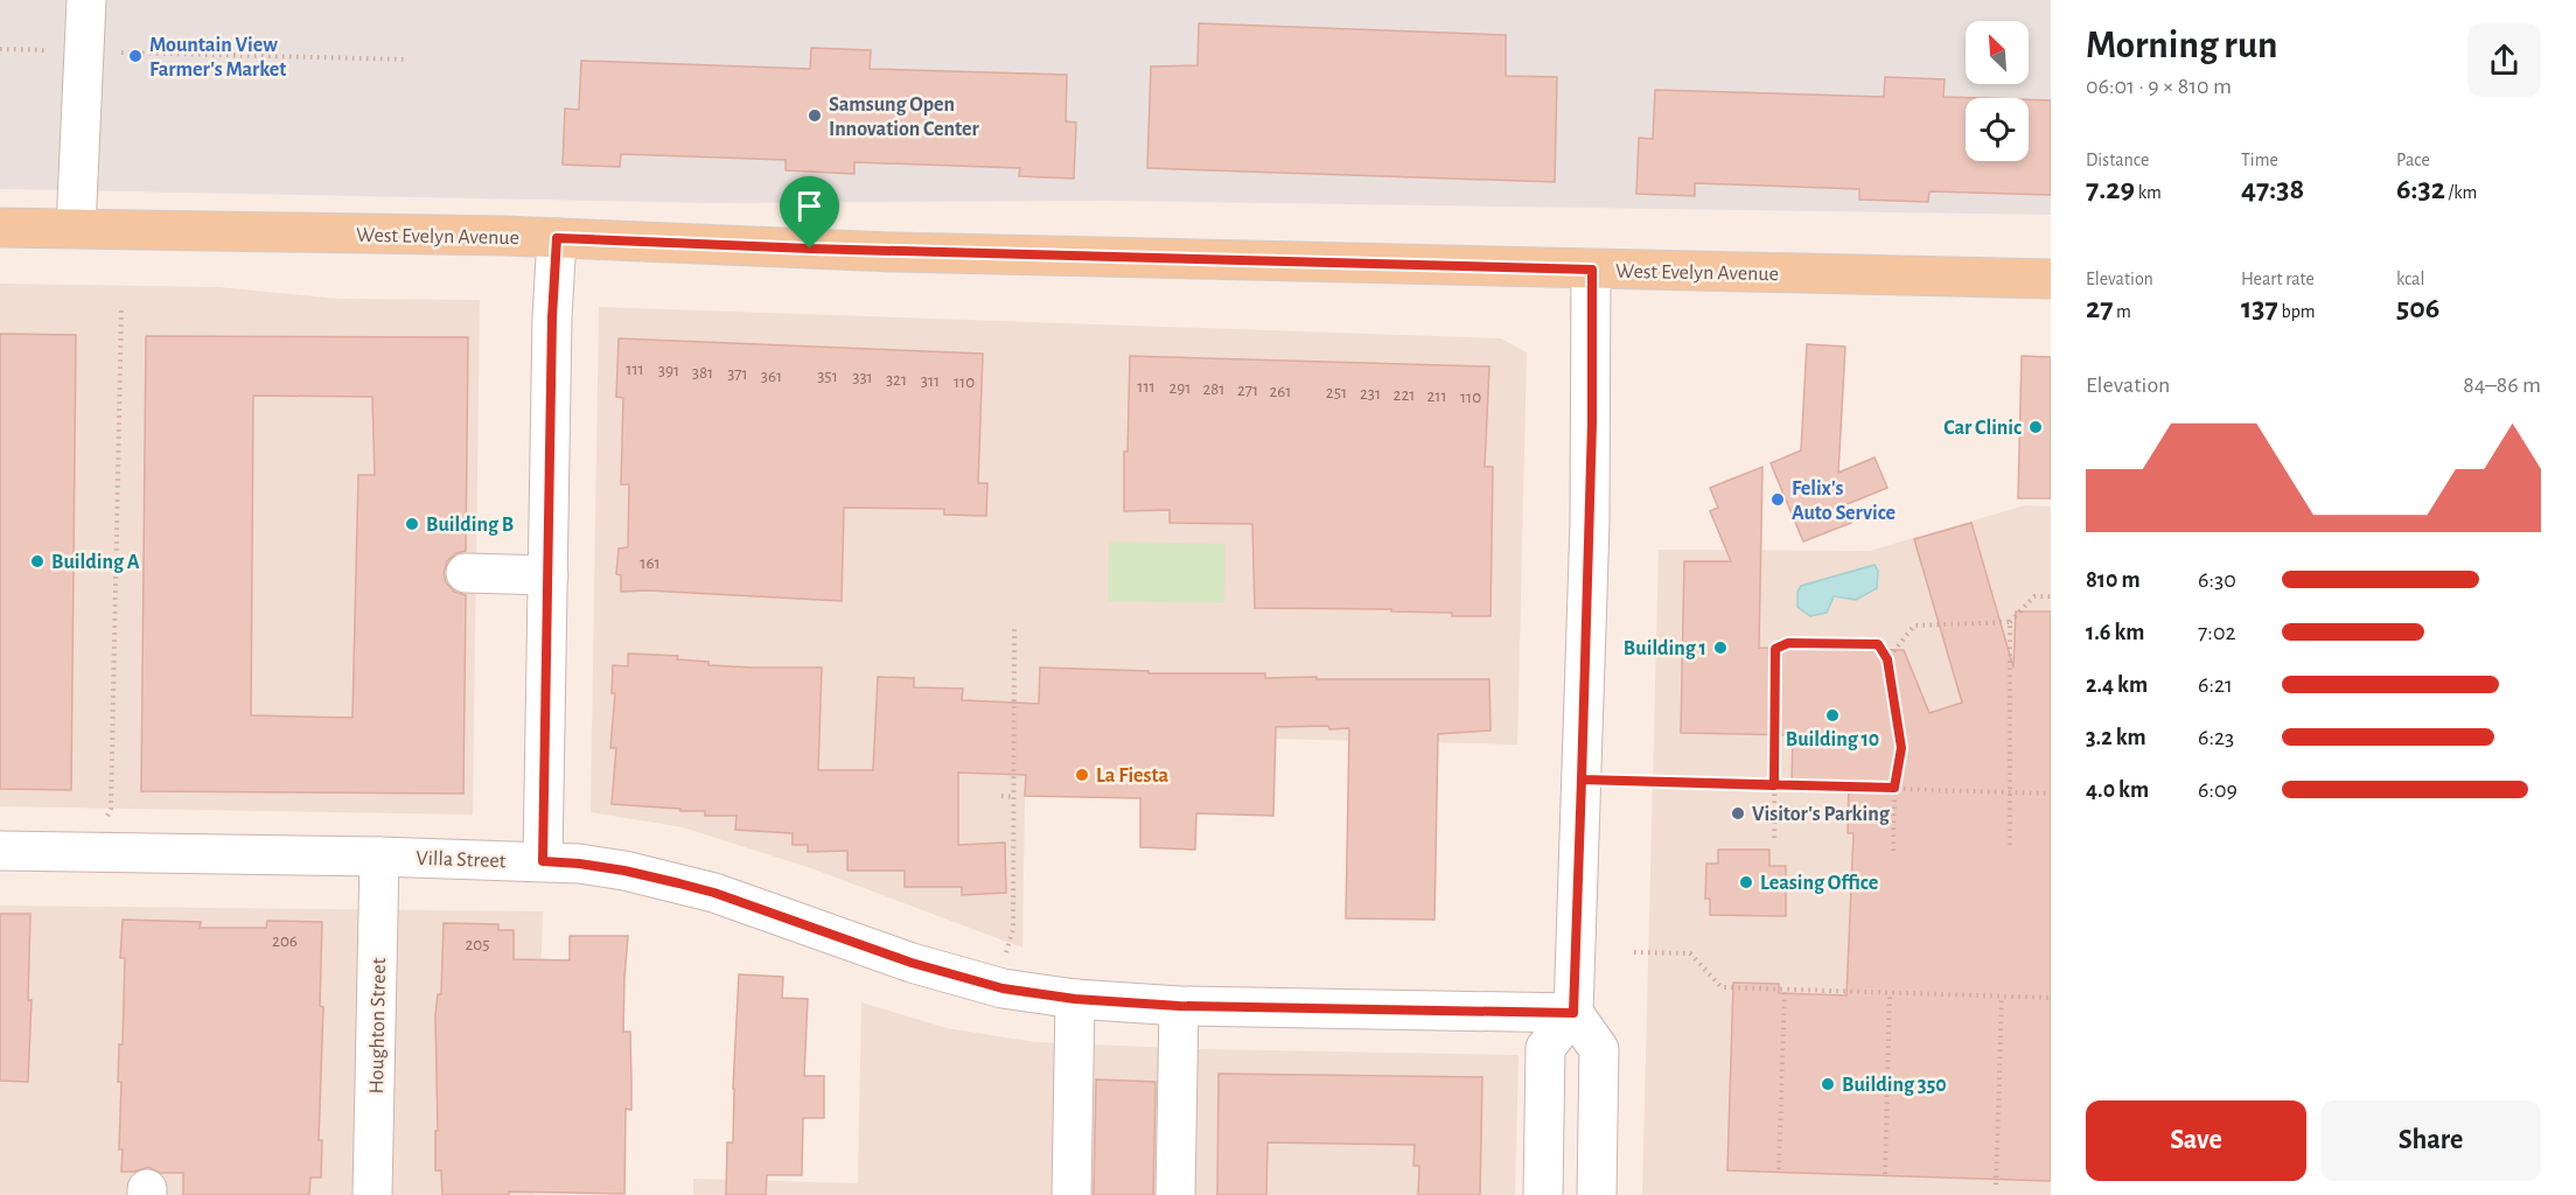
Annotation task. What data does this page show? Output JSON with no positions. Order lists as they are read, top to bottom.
{
  "streets": {
    "main road": ["West Evelyn Avenue"],
    "street": ["Villa Street", "Houghton Street"]
  },
  "crossings": [
    ["Villa Street", "Houghton Street"]
  ],
  "places": [
    "Mountain View Farmer's Market",
    "Samsung Open Innovation Center",
    "Car Clinic",
    "Felix's Auto Service",
    "Building B",
    "Building A",
    "Building 1",
    "Building 10",
    "La Fiesta",
    "Visitor's Parking",
    "Leasing Office",
    "Building 350"
  ],
  "house_numbers": [
    "111",
    "391",
    "381",
    "371",
    "361",
    "351",
    "331",
    "321",
    "311",
    "110",
    "111",
    "291",
    "281",
    "271",
    "261",
    "251",
    "231",
    "221",
    "211",
    "110",
    "161",
    "206",
    "205"
  ],
  "north": "top left",
  "page": {
    "heading": ["Morning run", "06:01 · 9 × 810 m"],
    "stats": [
      ["Distance", "7.29 km"],
      ["Time", "47:38"],
      ["Pace", "6:32 /km"],
      ["Elevation", "27 m"],
      ["Heart rate", "137 bpm"],
      ["kcal", "506"]
    ],
    "chart": ["Elevation", "84–86 m"],
    "list": [
      {
        "name": "810 m",
        "note": "6:30"
      },
      {
        "name": "1.6 km",
        "note": "7:02"
      },
      {
        "name": "2.4 km",
        "note": "6:21"
      },
      {
        "name": "3.2 km",
        "note": "6:23"
      },
      {
        "name": "4.0 km",
        "note": "6:09"
      }
    ],
    "buttons": ["Save", "Share"]
  }
}
